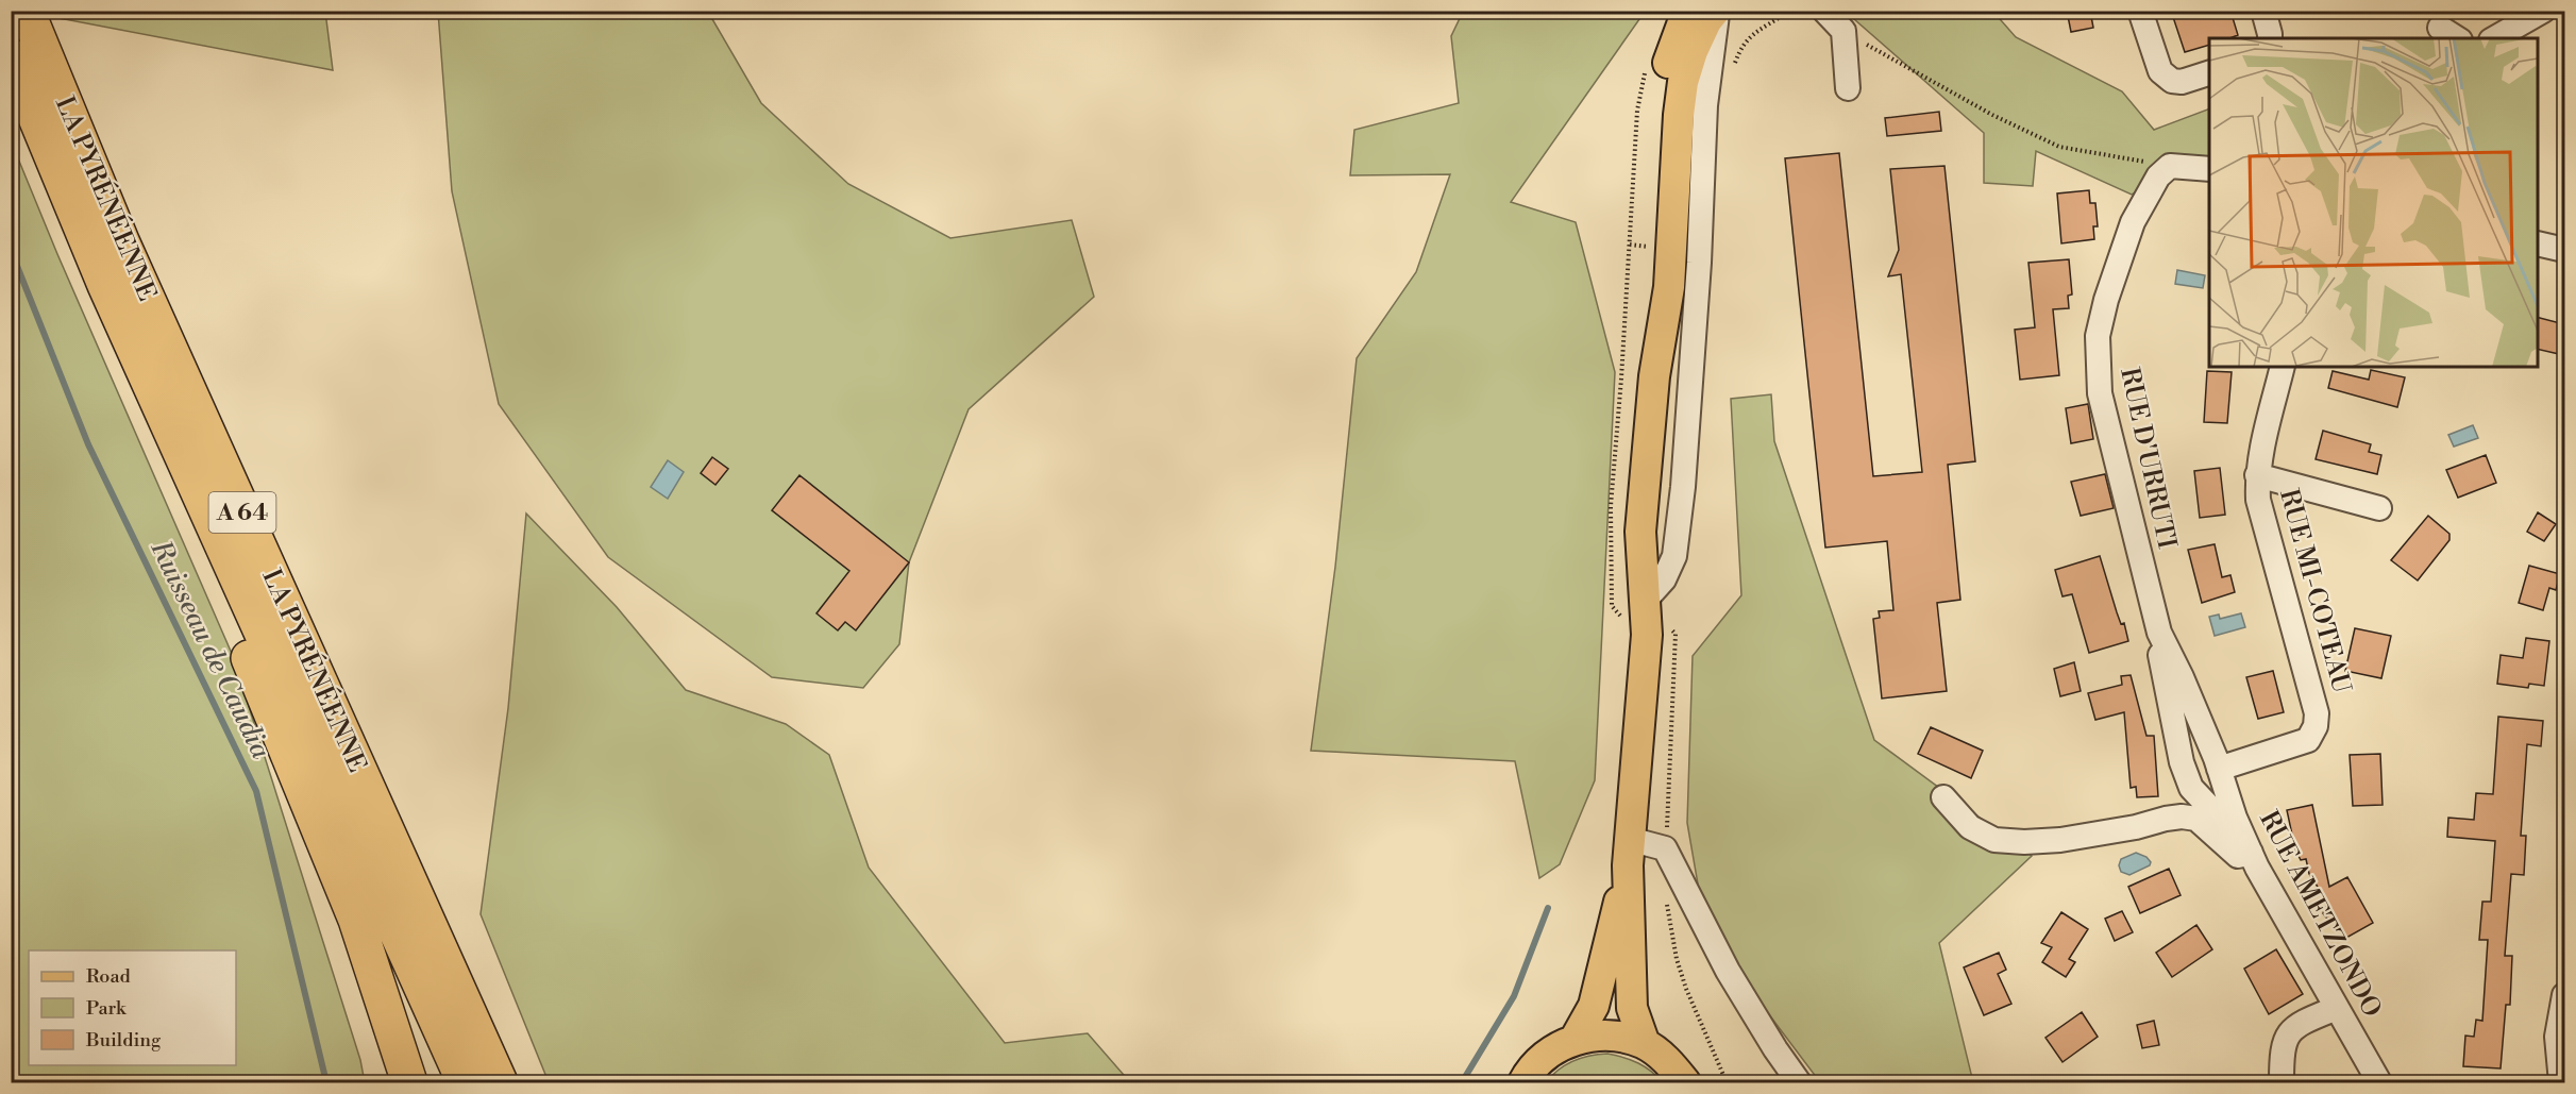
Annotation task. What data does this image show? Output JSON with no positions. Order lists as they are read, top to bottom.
{
  "streets": {
    "highway": ["LA PYRÉNÉENNE", "A 64"],
    "street": ["RUE D'URRUTI", "RUE MI-COTEAU", "RUE AMETZONDO"]
  },
  "crossings": [
    ["RUE D'URRUTI", "RUE MI-COTEAU"],
    ["RUE D'URRUTI", "RUE AMETZONDO"],
    ["RUE MI-COTEAU", "RUE AMETZONDO"]
  ],
  "water": ["Ruisseau de Caudia"],
  "legend": ["Road", "Park", "Building"]
}
